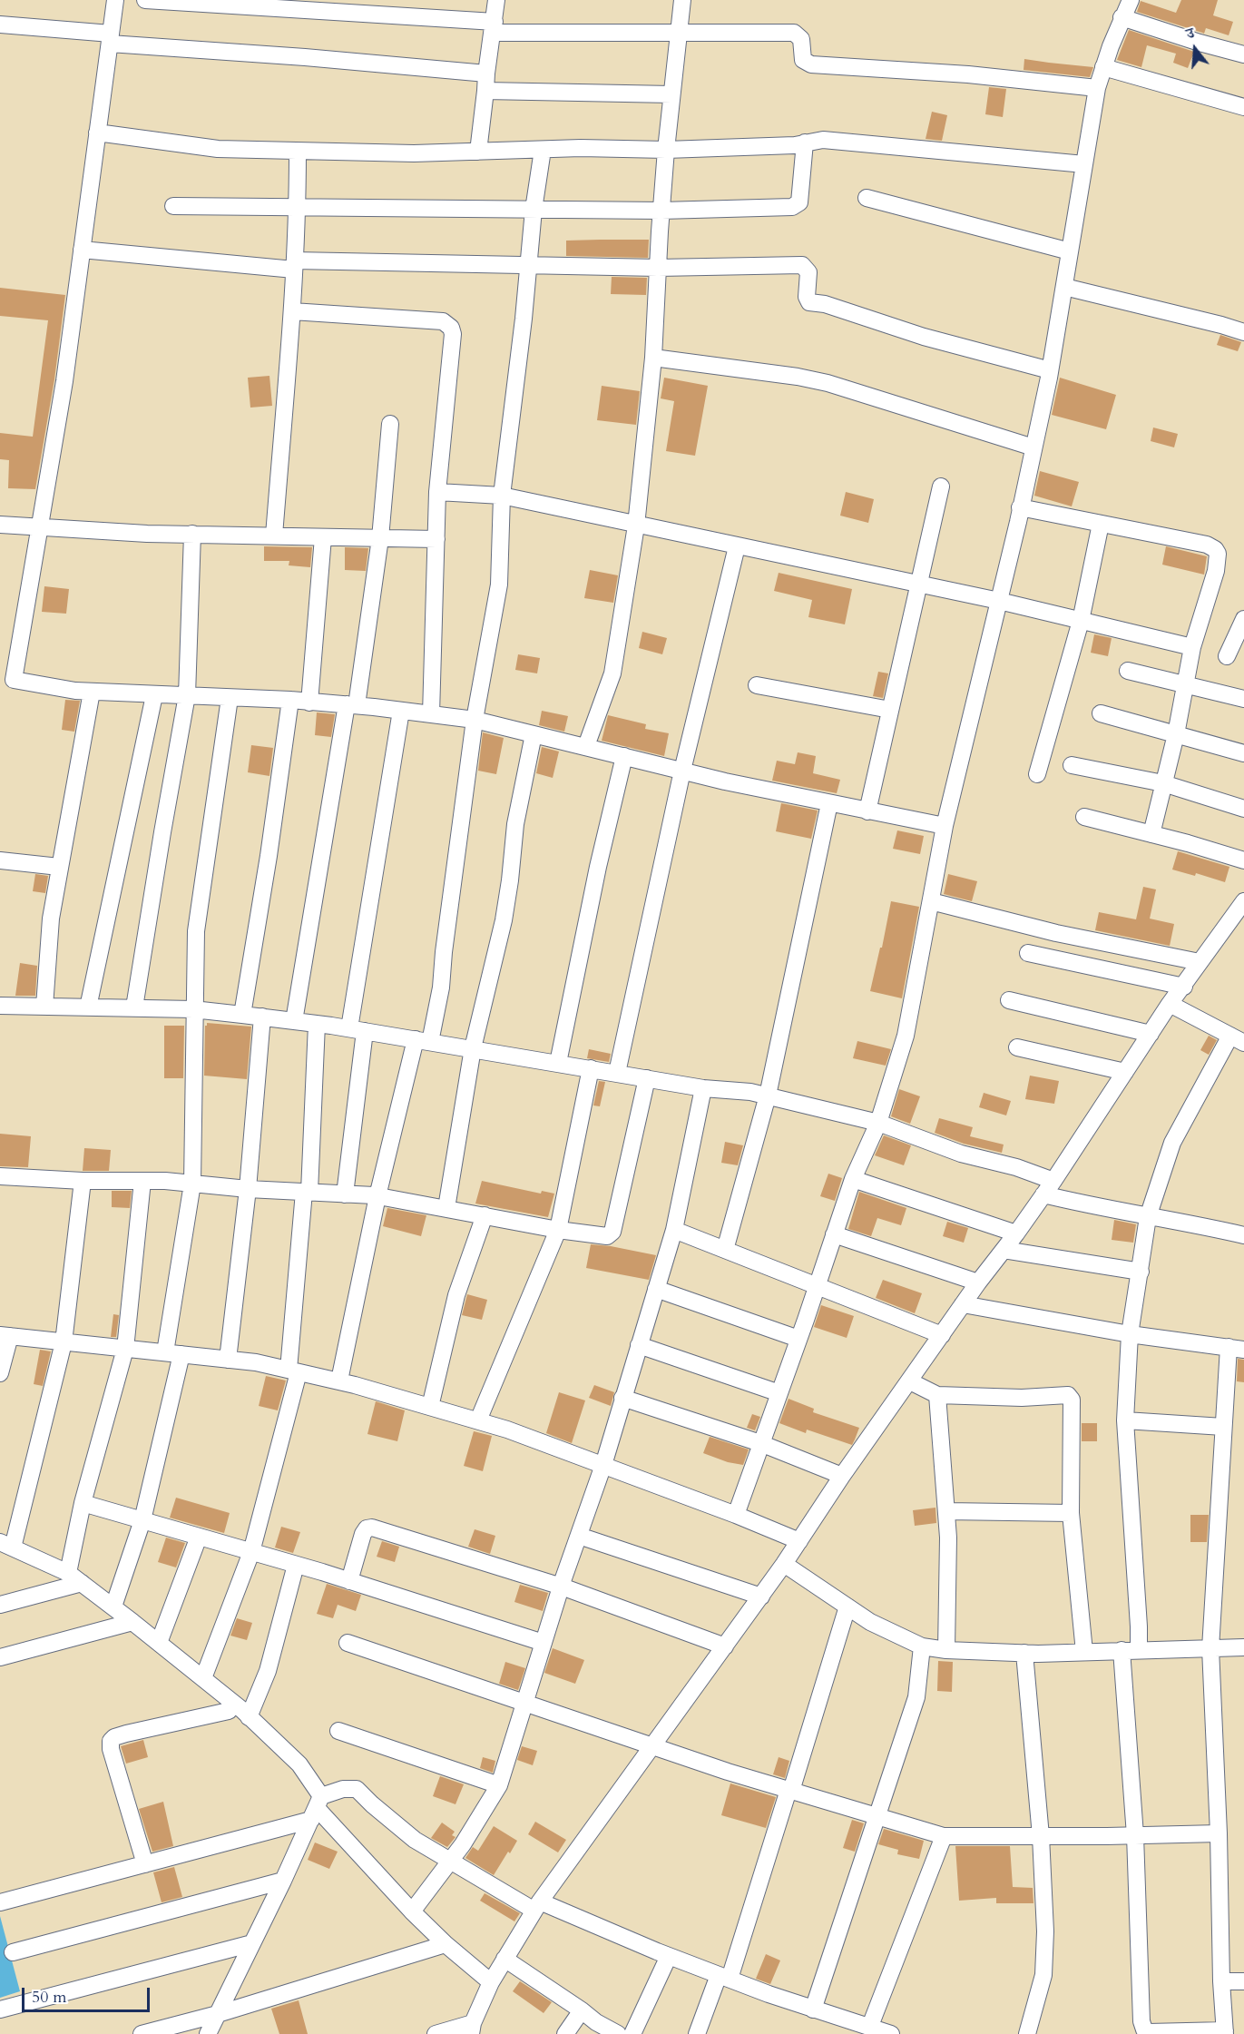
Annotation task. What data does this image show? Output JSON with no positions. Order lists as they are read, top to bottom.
{
  "scale_bar": "50 m",
  "north": "top"
}
